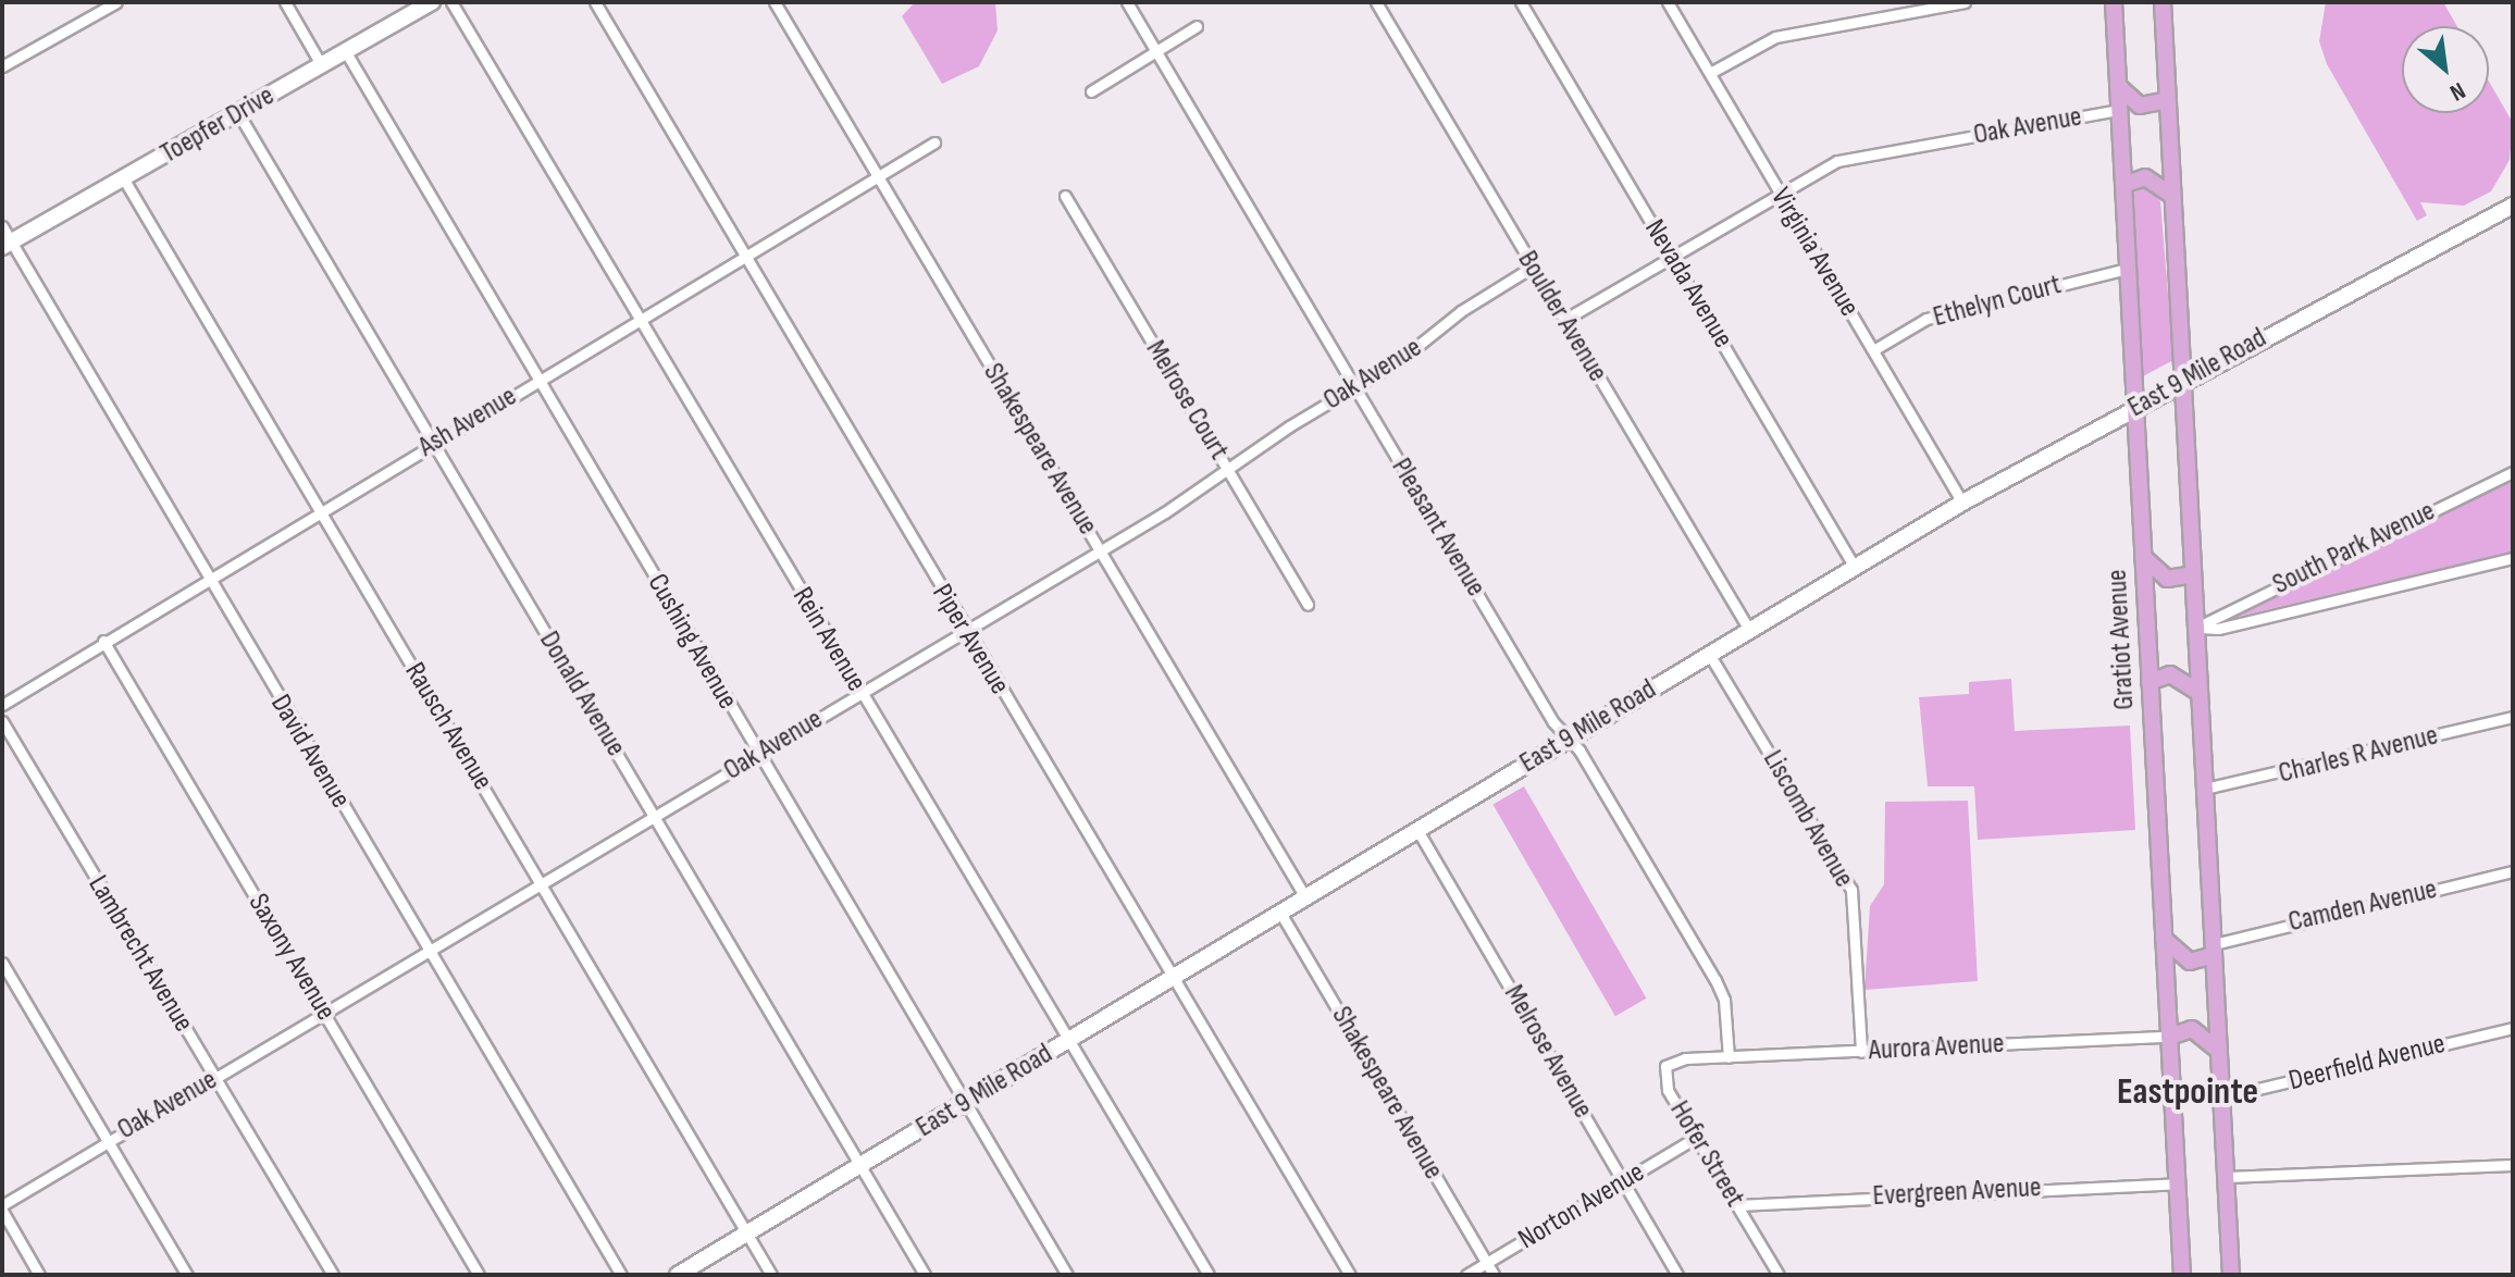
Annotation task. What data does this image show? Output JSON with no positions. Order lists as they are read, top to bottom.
{
  "streets": {
    "main road": ["Toepfer Drive", "East 9 Mile Road", "Gratiot Avenue"],
    "street": [
      "Oak Avenue",
      "Virginia Avenue",
      "Nevada Avenue",
      "Ethelyn Court",
      "Boulder Avenue",
      "Melrose Court",
      "Ash Avenue",
      "Shakespeare Avenue",
      "Pleasant Avenue",
      "South Park Avenue",
      "Rein Avenue",
      "Piper Avenue",
      "Cushing Avenue",
      "Donald Avenue",
      "Rausch Avenue",
      "David Avenue",
      "Charles R Avenue",
      "Liscomb Avenue",
      "Camden Avenue",
      "Lambrecht Avenue",
      "Saxony Avenue",
      "Aurora Avenue",
      "Melrose Avenue",
      "Deerfield Avenue",
      "Hofer Street",
      "Evergreen Avenue",
      "Norton Avenue"
    ]
  },
  "crossings": [
    ["Toepfer Drive", "Cushing Avenue"],
    ["Toepfer Drive", "Donald Avenue"],
    ["Toepfer Drive", "Rausch Avenue"],
    ["Toepfer Drive", "David Avenue"],
    ["Oak Avenue", "Virginia Avenue"],
    ["Oak Avenue", "Nevada Avenue"],
    ["Oak Avenue", "Boulder Avenue"],
    ["Oak Avenue", "Melrose Court"],
    ["Oak Avenue", "Shakespeare Avenue"],
    ["Oak Avenue", "Pleasant Avenue"],
    ["Oak Avenue", "Rein Avenue"],
    ["Oak Avenue", "Piper Avenue"],
    ["Oak Avenue", "Gratiot Avenue"],
    ["Oak Avenue", "Cushing Avenue"],
    ["Oak Avenue", "Donald Avenue"],
    ["Oak Avenue", "Rausch Avenue"],
    ["Oak Avenue", "David Avenue"],
    ["Oak Avenue", "Lambrecht Avenue"],
    ["Oak Avenue", "Saxony Avenue"],
    ["Virginia Avenue", "Ethelyn Court"],
    ["Virginia Avenue", "East 9 Mile Road"],
    ["Nevada Avenue", "East 9 Mile Road"],
    ["Ethelyn Court", "Gratiot Avenue"],
    ["Boulder Avenue", "East 9 Mile Road"],
    ["East 9 Mile Road", "Shakespeare Avenue"],
    ["East 9 Mile Road", "Pleasant Avenue"],
    ["East 9 Mile Road", "Rein Avenue"],
    ["East 9 Mile Road", "Piper Avenue"],
    ["East 9 Mile Road", "Gratiot Avenue"],
    ["East 9 Mile Road", "Cushing Avenue"],
    ["East 9 Mile Road", "Donald Avenue"],
    ["East 9 Mile Road", "Rausch Avenue"],
    ["East 9 Mile Road", "Liscomb Avenue"],
    ["East 9 Mile Road", "Melrose Avenue"],
    ["Ash Avenue", "Shakespeare Avenue"],
    ["Ash Avenue", "Rein Avenue"],
    ["Ash Avenue", "Piper Avenue"],
    ["Ash Avenue", "Cushing Avenue"],
    ["Ash Avenue", "Donald Avenue"],
    ["Ash Avenue", "Rausch Avenue"],
    ["Ash Avenue", "David Avenue"],
    ["Ash Avenue", "Saxony Avenue"],
    ["Shakespeare Avenue", "Norton Avenue"],
    ["Pleasant Avenue", "Aurora Avenue"],
    ["Gratiot Avenue", "Aurora Avenue"],
    ["Gratiot Avenue", "Evergreen Avenue"],
    ["Liscomb Avenue", "Aurora Avenue"],
    ["Aurora Avenue", "Hofer Street"],
    ["Melrose Avenue", "Norton Avenue"],
    ["Hofer Street", "Evergreen Avenue"],
    ["Hofer Street", "Norton Avenue"]
  ],
  "districts": ["Eastpointe"],
  "north": "bottom right"
}
